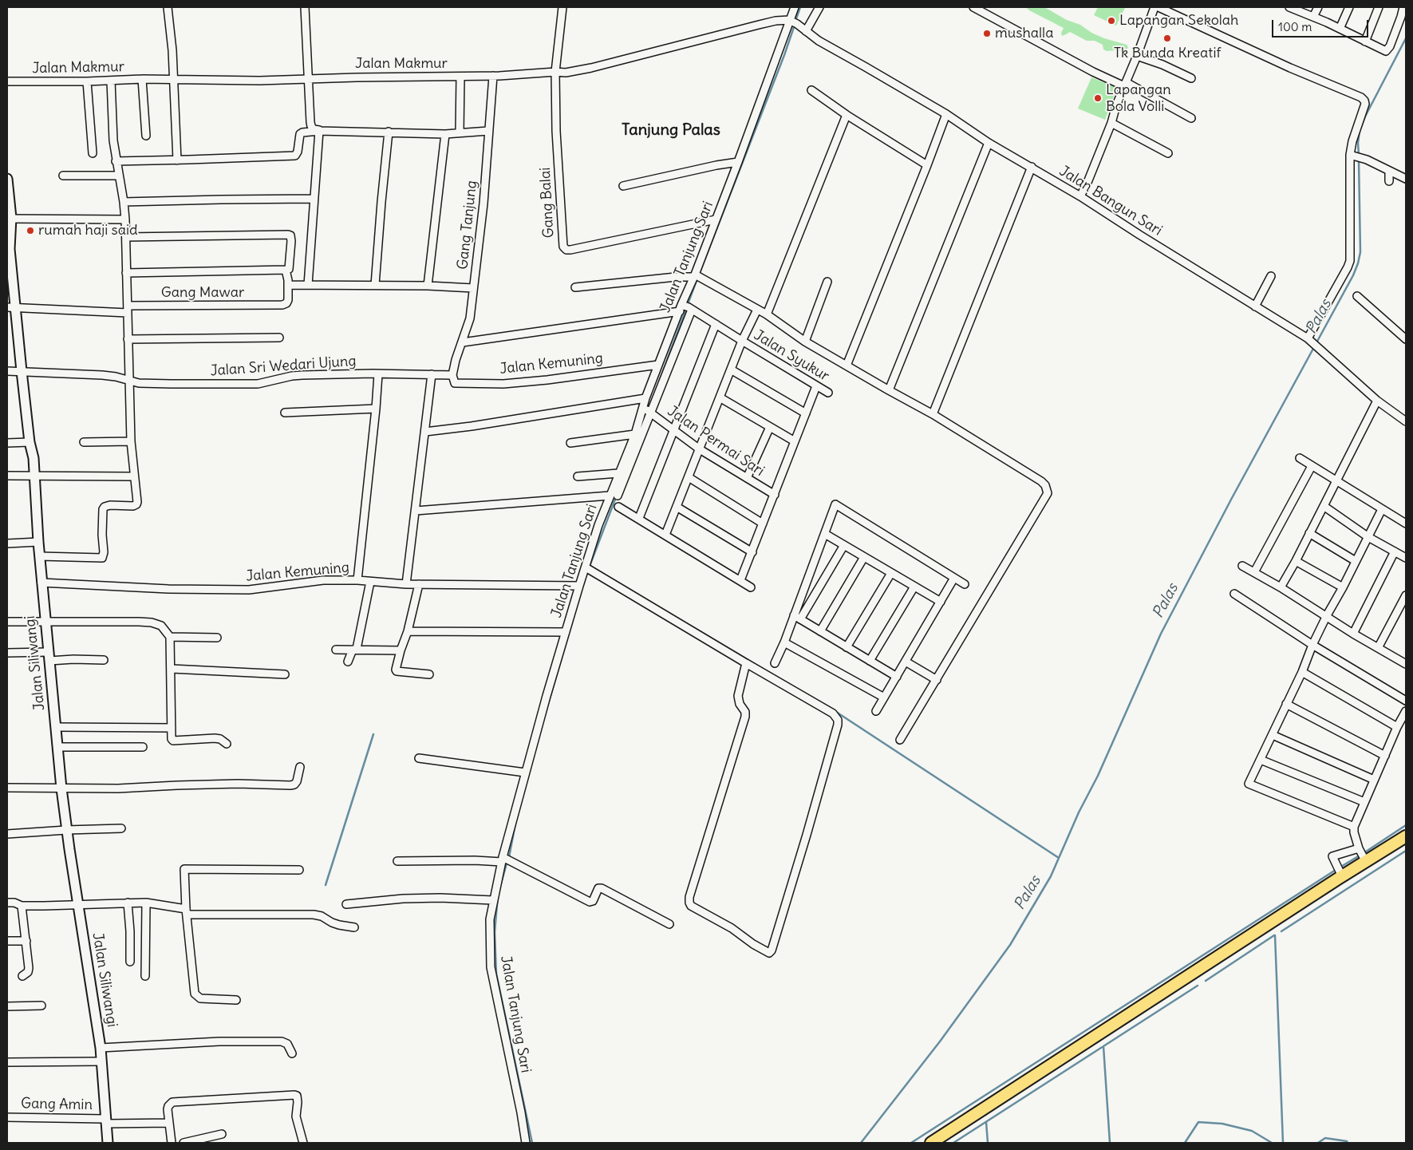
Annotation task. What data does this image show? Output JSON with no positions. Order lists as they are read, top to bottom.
{
  "streets": {
    "street": [
      "Jalan Makmur",
      "Jalan Bangun Sari",
      "Gang Balai",
      "Gang Tanjung",
      "Jalan Tanjung Sari",
      "Gang Mawar",
      "Jalan Syukur",
      "Jalan Kemuning",
      "Jalan Sri Wedari Ujung",
      "Jalan Permai Sari",
      "Jalan Siliwangi",
      "Gang Amin"
    ]
  },
  "crossings": [
    ["Jalan Makmur", "Jalan Bangun Sari"],
    ["Jalan Makmur", "Gang Balai"],
    ["Jalan Makmur", "Gang Tanjung"],
    ["Jalan Makmur", "Jalan Tanjung Sari"],
    ["Jalan Bangun Sari", "Jalan Tanjung Sari"],
    ["Gang Balai", "Jalan Tanjung Sari"],
    ["Gang Tanjung", "Jalan Kemuning"],
    ["Gang Tanjung", "Jalan Sri Wedari Ujung"],
    ["Jalan Tanjung Sari", "Jalan Syukur"],
    ["Jalan Tanjung Sari", "Jalan Kemuning"],
    ["Jalan Tanjung Sari", "Jalan Permai Sari"],
    ["Gang Mawar", "Jalan Siliwangi"],
    ["Jalan Kemuning", "Jalan Sri Wedari Ujung"],
    ["Jalan Kemuning", "Jalan Siliwangi"],
    ["Jalan Sri Wedari Ujung", "Jalan Siliwangi"],
    ["Jalan Siliwangi", "Gang Amin"]
  ],
  "districts": ["Tanjung Palas"],
  "water": ["Palas"],
  "places": [
    "Lapangan Sekolah",
    "mushalla",
    "Tk Bunda Kreatif",
    "Lapangan Bola Volli",
    "rumah haji said"
  ],
  "scale_bar": "100 m"
}
